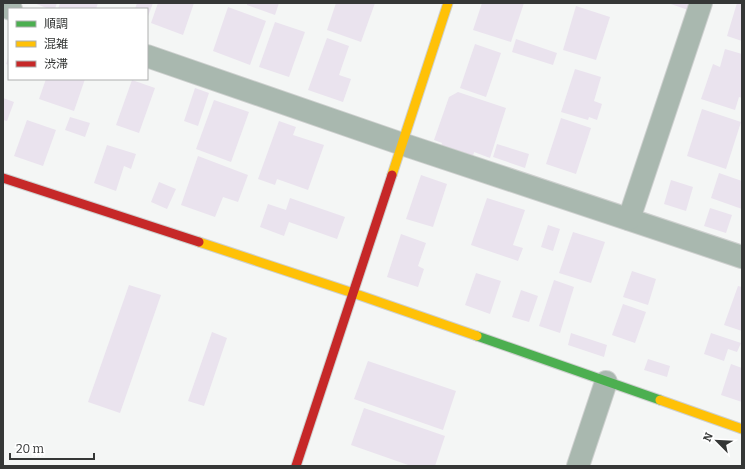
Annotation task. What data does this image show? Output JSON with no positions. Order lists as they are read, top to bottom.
{
  "legend": ["順調", "混雑", "渋滞"],
  "scale_bar": "20 m",
  "north": "top left"
}
